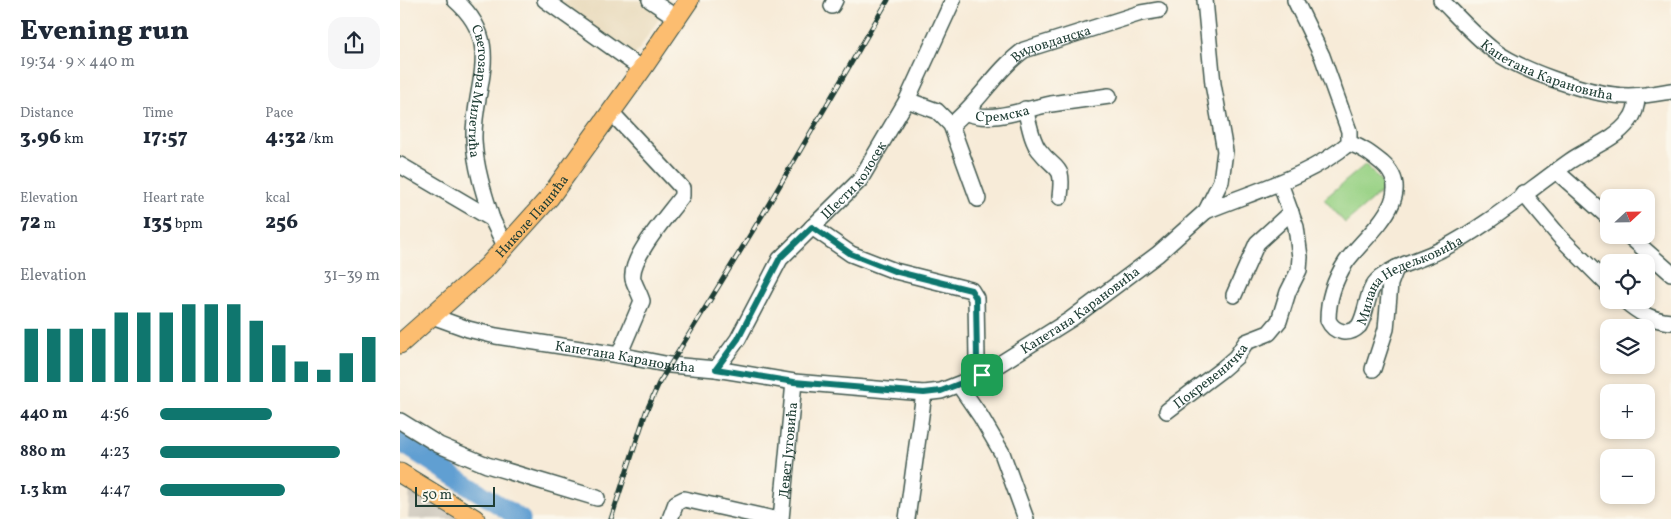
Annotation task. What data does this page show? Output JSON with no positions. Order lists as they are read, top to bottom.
{
  "streets": {
    "main road": ["Николе Пашића"],
    "street": [
      "Видовданска",
      "Капетана Карановића",
      "Светозара Милетића",
      "Сремска",
      "Шести колосек",
      "Милана Недељковића",
      "Покревеничка",
      "Девет Југовића"
    ]
  },
  "crossings": [
    ["Видовданска", "Сремска"],
    ["Капетана Карановића", "Шести колосек"],
    ["Капетана Карановића", "Николе Пашића"],
    ["Капетана Карановића", "Милана Недељковића"],
    ["Капетана Карановића", "Девет Југовића"],
    ["Светозара Милетића", "Николе Пашића"]
  ],
  "scale_bar": "50 m",
  "north": "right",
  "page": {
    "heading": ["Evening run", "19:34 · 9 × 440 m"],
    "stats": [
      ["Distance", "3.96 km"],
      ["Time", "17:57"],
      ["Pace", "4:32 /km"],
      ["Elevation", "72 m"],
      ["Heart rate", "135 bpm"],
      ["kcal", "256"]
    ],
    "map_buttons": ["+", "−"],
    "chart": ["Elevation", "31–39 m"],
    "list": [
      {
        "name": "440 m",
        "note": "4:56"
      },
      {
        "name": "880 m",
        "note": "4:23"
      },
      {
        "name": "1.3 km",
        "note": "4:47"
      }
    ],
    "scale": "50 m"
  }
}
